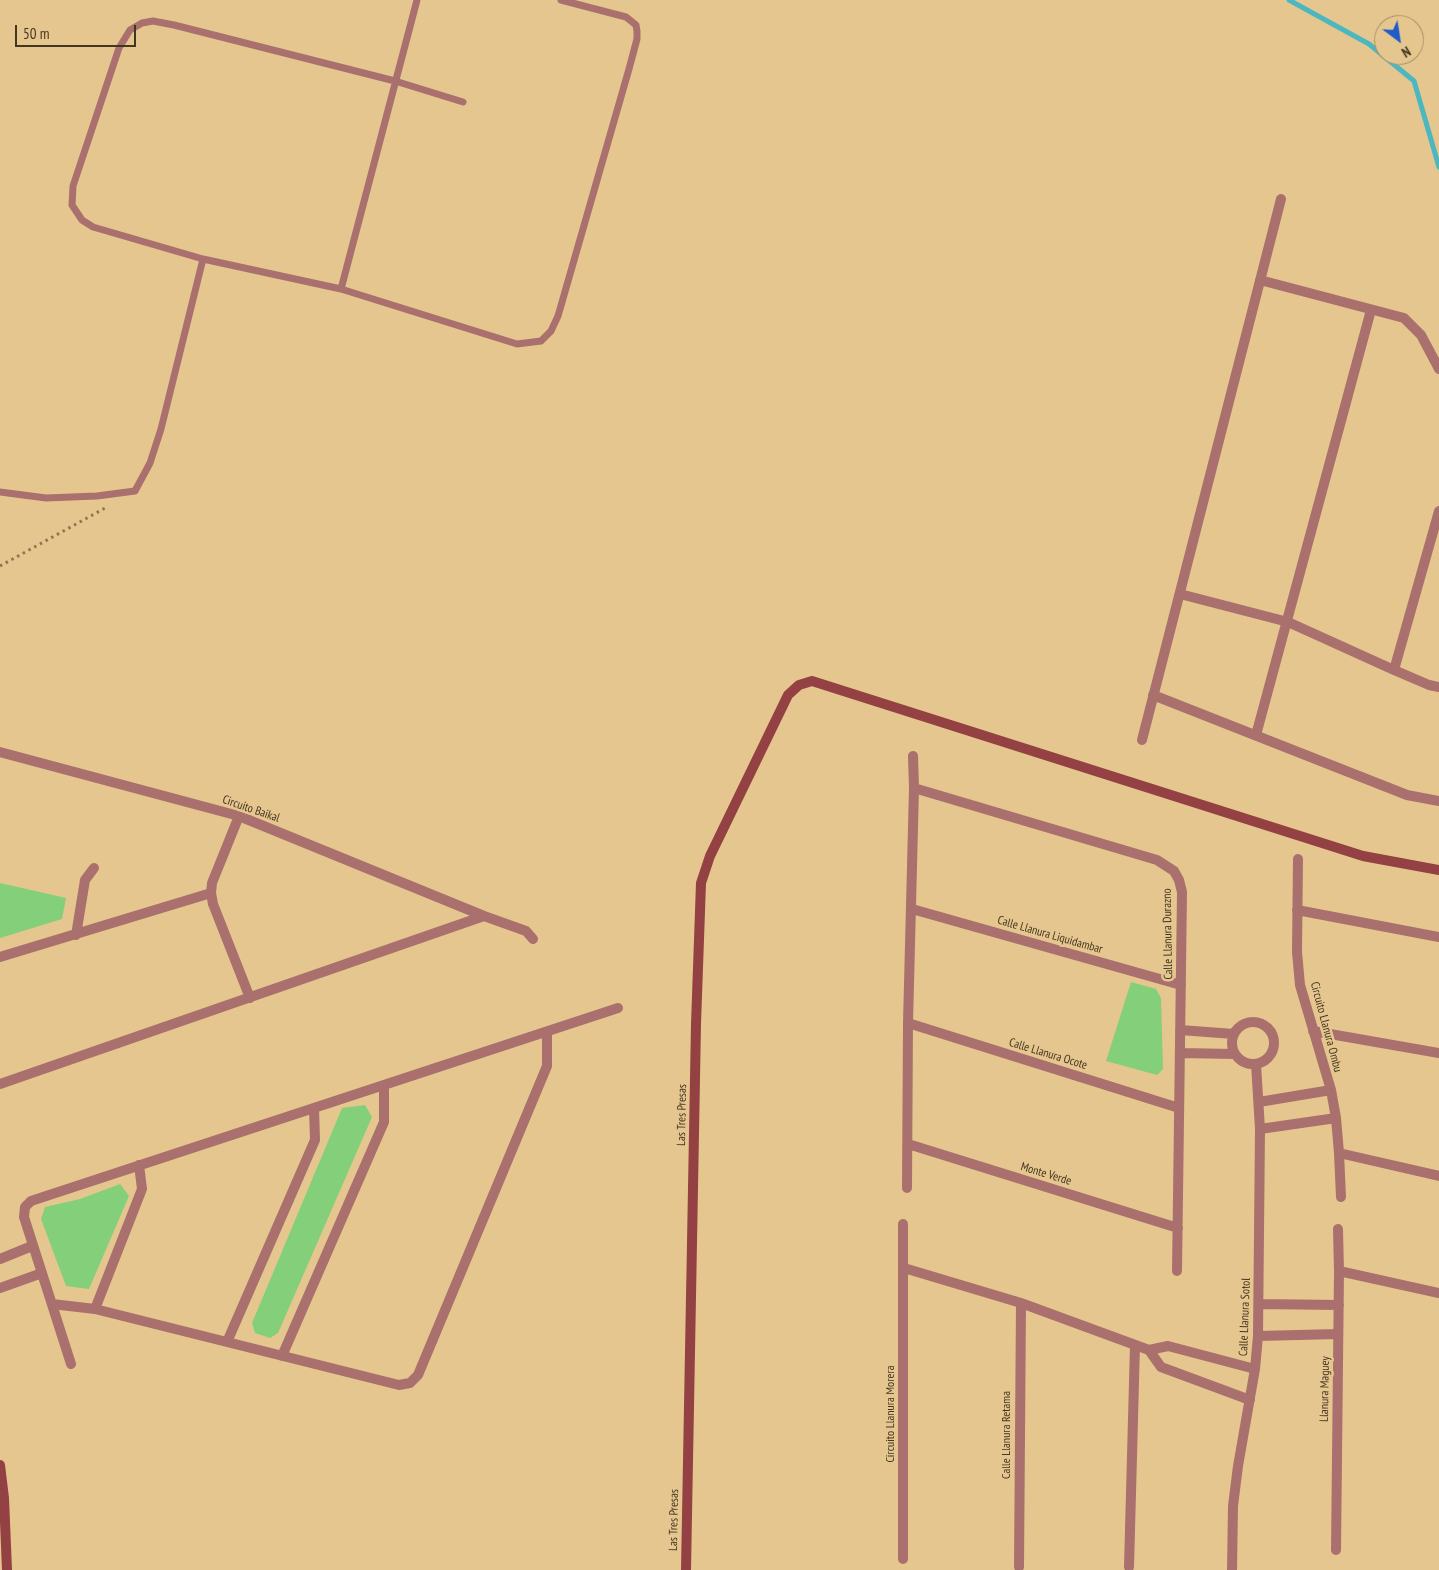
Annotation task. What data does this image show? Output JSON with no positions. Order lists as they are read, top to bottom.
{
  "streets": {
    "main road": ["Las Tres Presas"],
    "street": [
      "Circuito Baikal",
      "Calle Llanura Durazno",
      "Calle Llanura Liquidambar",
      "Circuito Llanura Ombu",
      "Calle Llanura Ocote",
      "Monte Verde",
      "Calle Llanura Sotol",
      "Llanura Maguey",
      "Circuito Llanura Morera",
      "Calle Llanura Retama"
    ]
  },
  "crossings": [
    ["Calle Llanura Durazno", "Calle Llanura Liquidambar"],
    ["Calle Llanura Durazno", "Calle Llanura Ocote"],
    ["Calle Llanura Durazno", "Monte Verde"],
    ["Circuito Llanura Ombu", "Calle Llanura Sotol"]
  ],
  "scale_bar": "50 m",
  "north": "bottom right"
}
